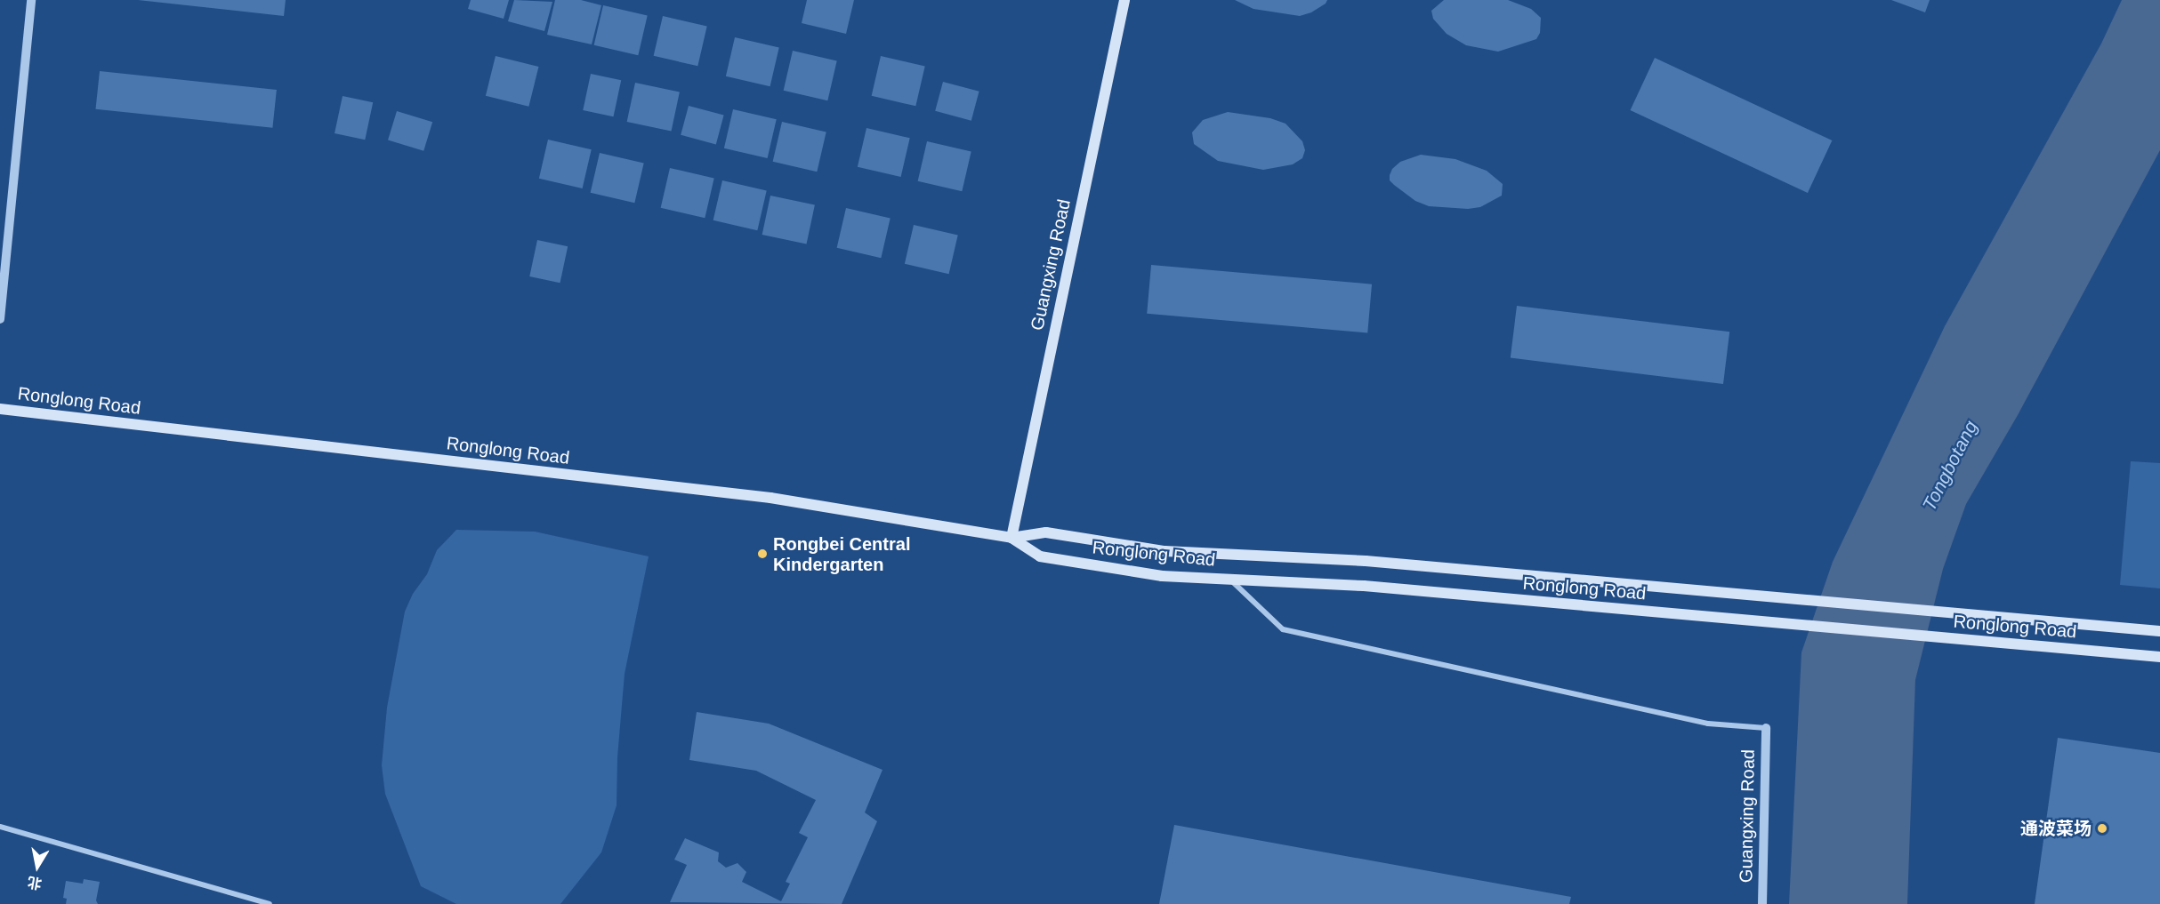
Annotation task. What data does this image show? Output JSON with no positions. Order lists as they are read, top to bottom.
{
  "streets": {
    "main road": ["Guangxing Road", "Ronglong Road"]
  },
  "crossings": [
    ["Guangxing Road", "Ronglong Road"]
  ],
  "water": ["Tongbotang"],
  "places": ["Rongbei Central Kindergarten", "通波菜场"],
  "north": "bottom"
}
